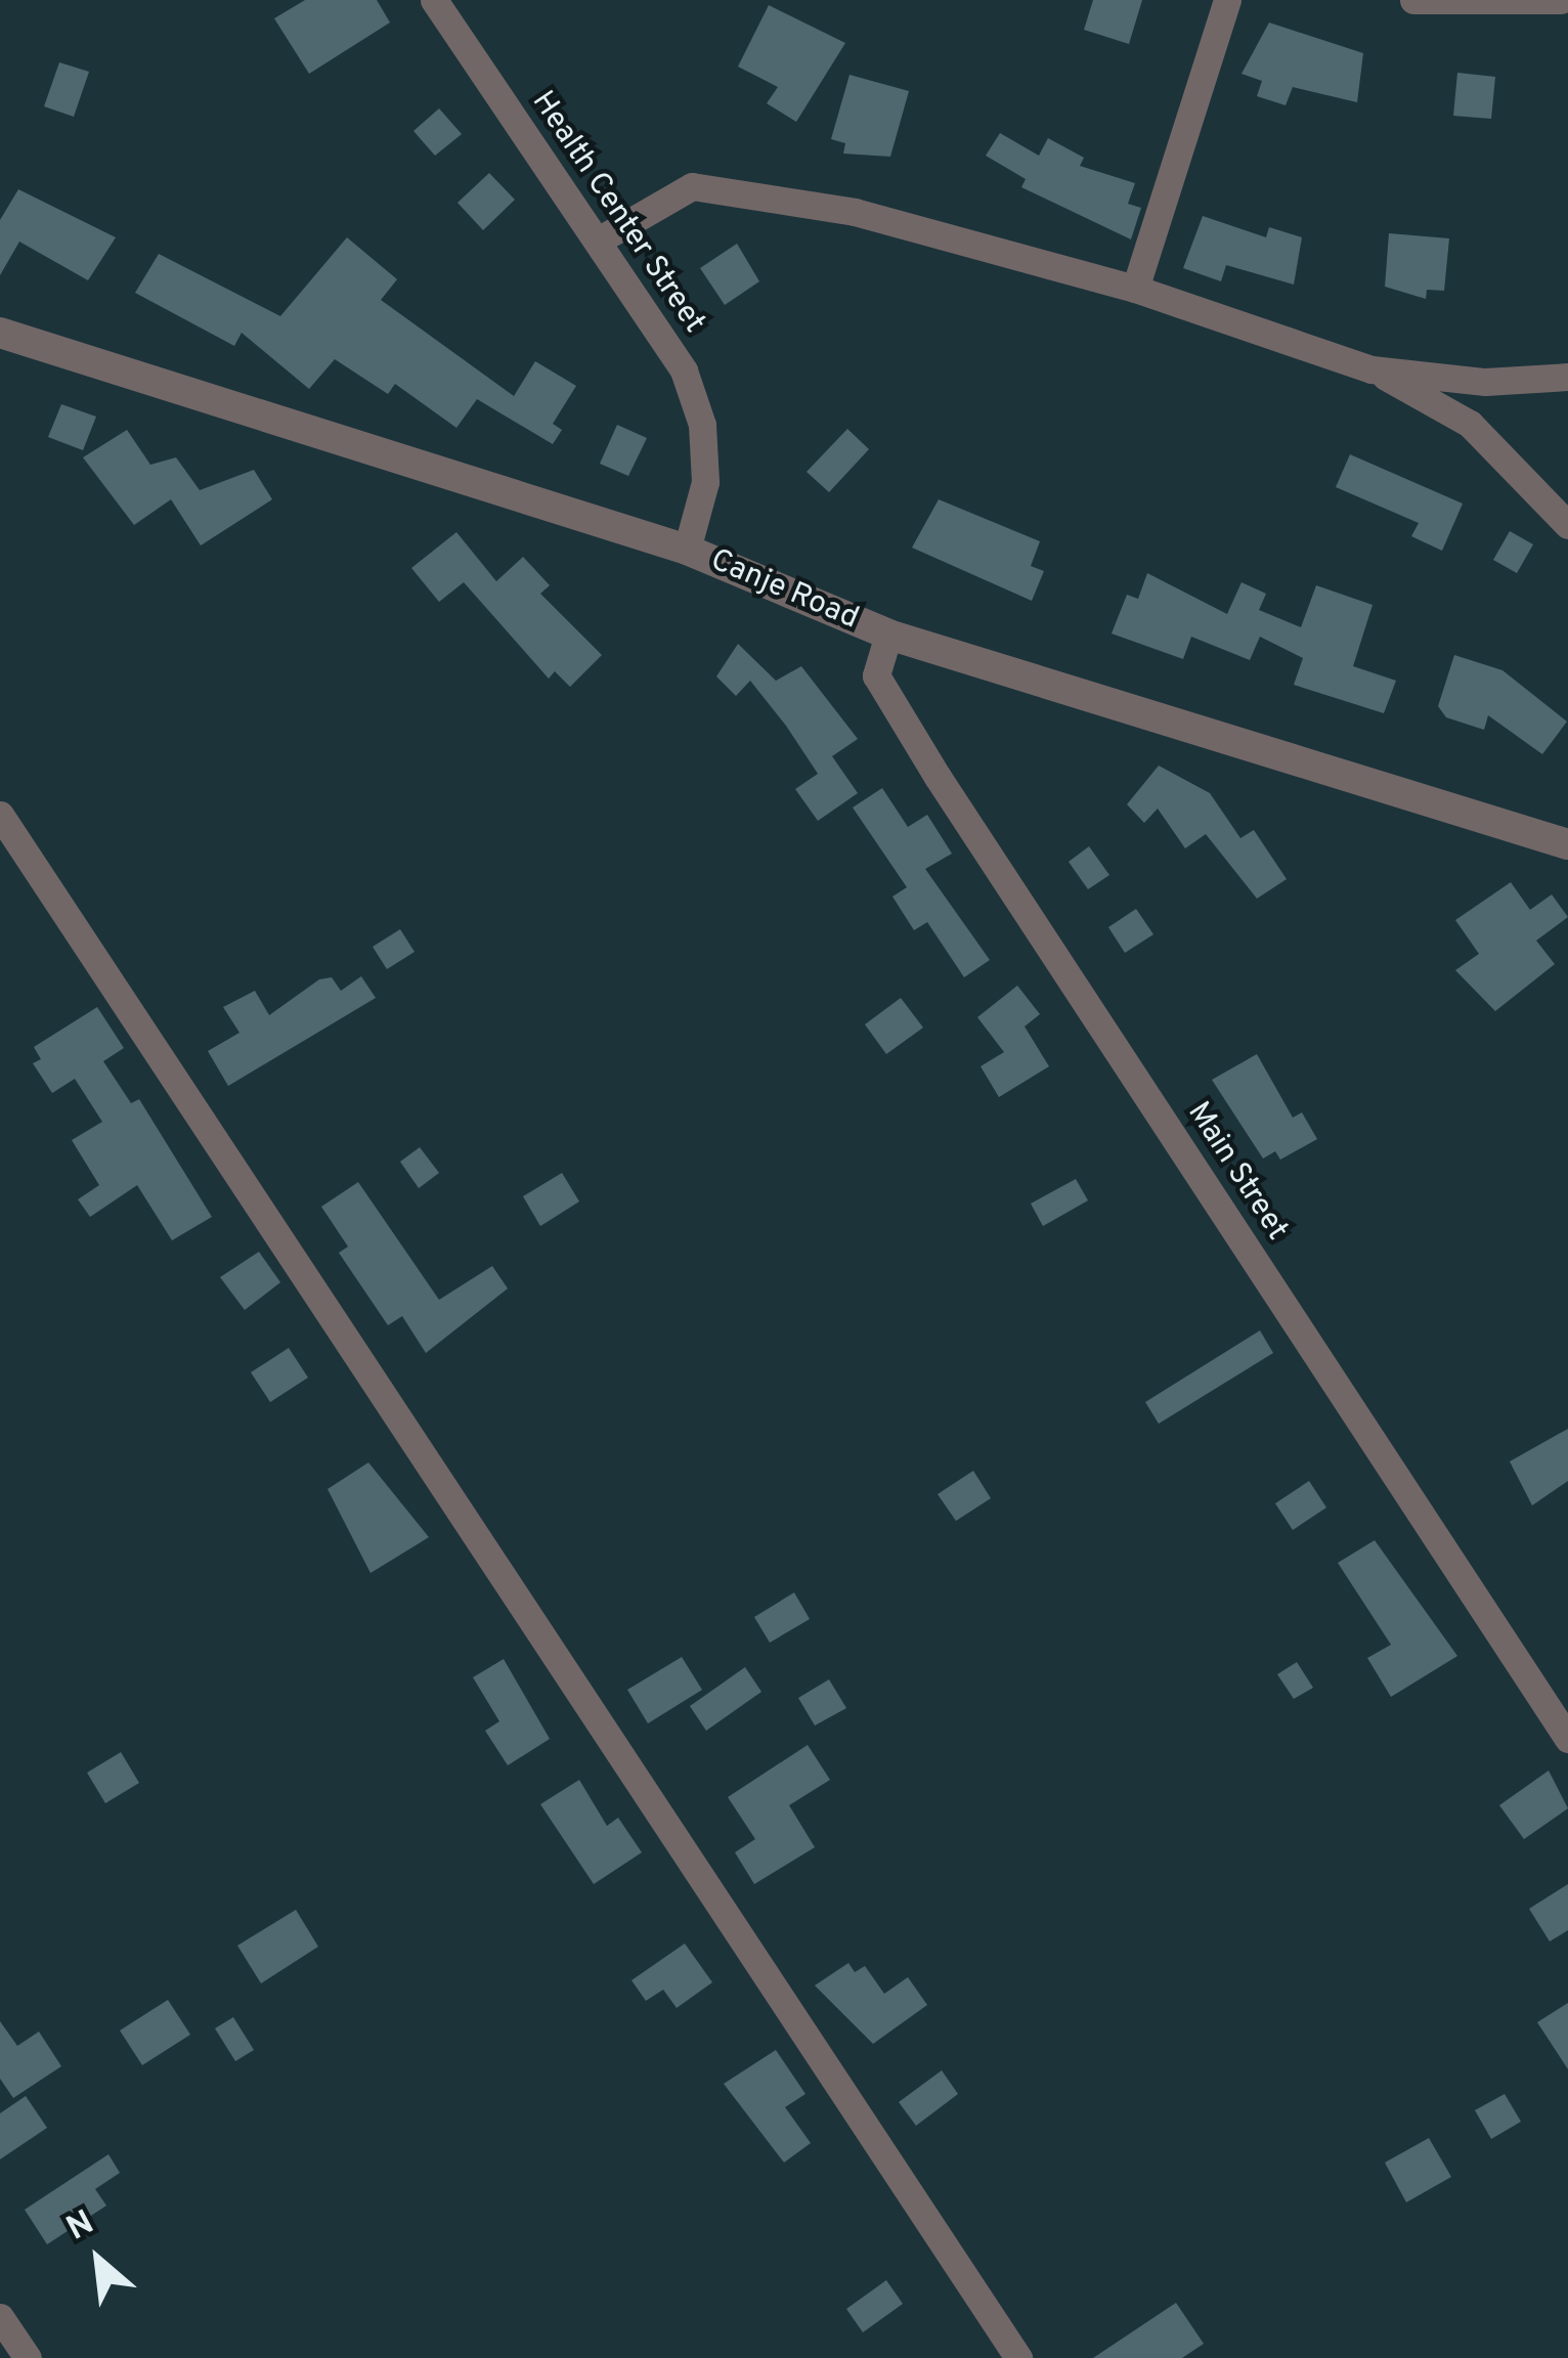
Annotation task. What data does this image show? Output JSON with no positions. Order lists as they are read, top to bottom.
{
  "streets": {
    "street": ["Health Center Street", "Canje Road", "Main Street"]
  },
  "crossings": [
    ["Health Center Street", "Canje Road"],
    ["Canje Road", "Main Street"]
  ],
  "north": "top left"
}
